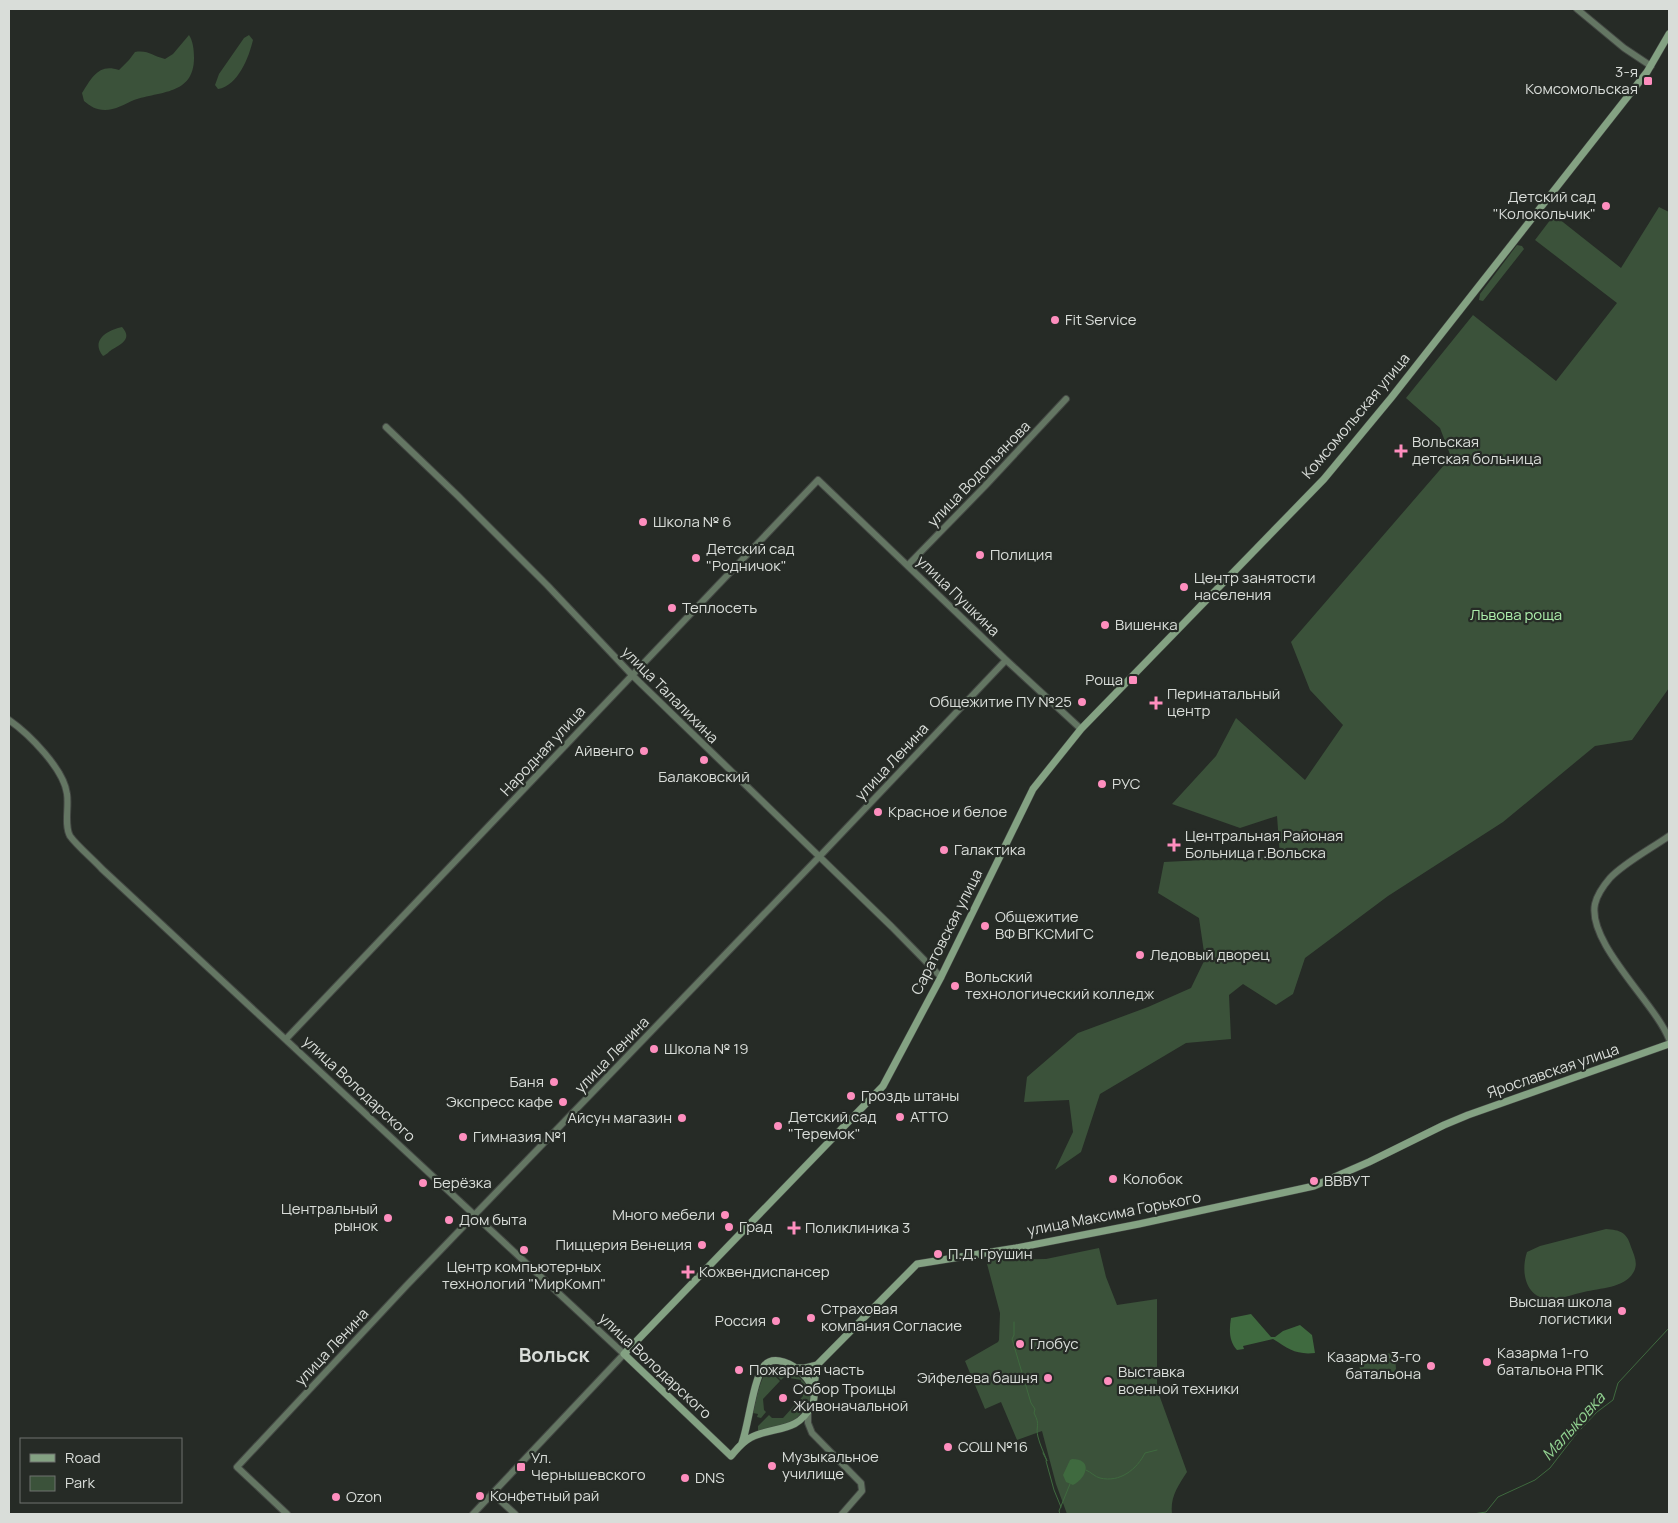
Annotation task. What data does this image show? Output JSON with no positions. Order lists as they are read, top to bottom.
{
  "streets": {
    "main road": [
      "Комсомольская улица",
      "Саратовская улица",
      "Ярославская улица",
      "улица Володарского",
      "улица Максима Горького"
    ],
    "street": [
      "улица Водопьянова",
      "улица Пушкина",
      "улица Талалихина",
      "Народная улица",
      "улица Ленина"
    ]
  },
  "crossings": [
    ["Комсомольская улица", "улица Пушкина"],
    ["Комсомольская улица", "Саратовская улица"],
    ["улица Водопьянова", "улица Пушкина"],
    ["улица Пушкина", "Народная улица"],
    ["улица Пушкина", "улица Ленина"],
    ["улица Талалихина", "Народная улица"],
    ["улица Талалихина", "улица Ленина"],
    ["улица Талалихина", "Саратовская улица"],
    ["Народная улица", "улица Володарского"],
    ["улица Ленина", "улица Володарского"],
    ["Саратовская улица", "улица Володарского"],
    ["Ярославская улица", "улица Максима Горького"]
  ],
  "districts": ["Вольск"],
  "water": ["Малыковка"],
  "parks": ["Львова роща"],
  "places": {
    "transit": ["3-я Комсомольская", "Роща", "Ул. Чернышевского"],
    "other": [
      "Детский сад \"Колокольчик\"",
      "Fit Service",
      "Школа № 6",
      "Полиция",
      "Детский сад \"Родничок\"",
      "Центр занятости населения",
      "Теплосеть",
      "Вишенка",
      "Общежитие ПУ №25",
      "Айвенго",
      "Балаковский",
      "РУС",
      "Красное и белое",
      "Галактика",
      "Общежитие ВФ ВГКСМиГС",
      "Ледовый дворец",
      "Вольский технологический колледж",
      "Школа № 19",
      "Баня",
      "Гроздь штаны",
      "Экспресс кафе",
      "АТТО",
      "Айсун магазин",
      "Детский сад \"Теремок\"",
      "Гимназия №1",
      "Колобок",
      "ВВВУТ",
      "Берёзка",
      "Много мебели",
      "Центральный рынок",
      "Дом быта",
      "Град",
      "Пиццерия Венеция",
      "Центр компьютерных технологий \"МирКомп\"",
      "П.Д. Грушин",
      "Высшая школа логистики",
      "Страховая компания Согласие",
      "Россия",
      "Глобус",
      "Казарма 1-го батальона РПК",
      "Казарма 3-го батальона",
      "Пожарная часть",
      "Эйфелева башня",
      "Выставка военной техники",
      "Собор Троицы Живоначальной",
      "СОШ №16",
      "Музыкальное училище",
      "DNS",
      "Конфетный рай",
      "Ozon"
    ],
    "health": [
      "Вольская детская больница",
      "Перинатальный центр",
      "Центральная Районая Больница г.Вольска",
      "Поликлиника 3",
      "Кожвендиспансер"
    ]
  },
  "legend": ["Road", "Park"]
}
